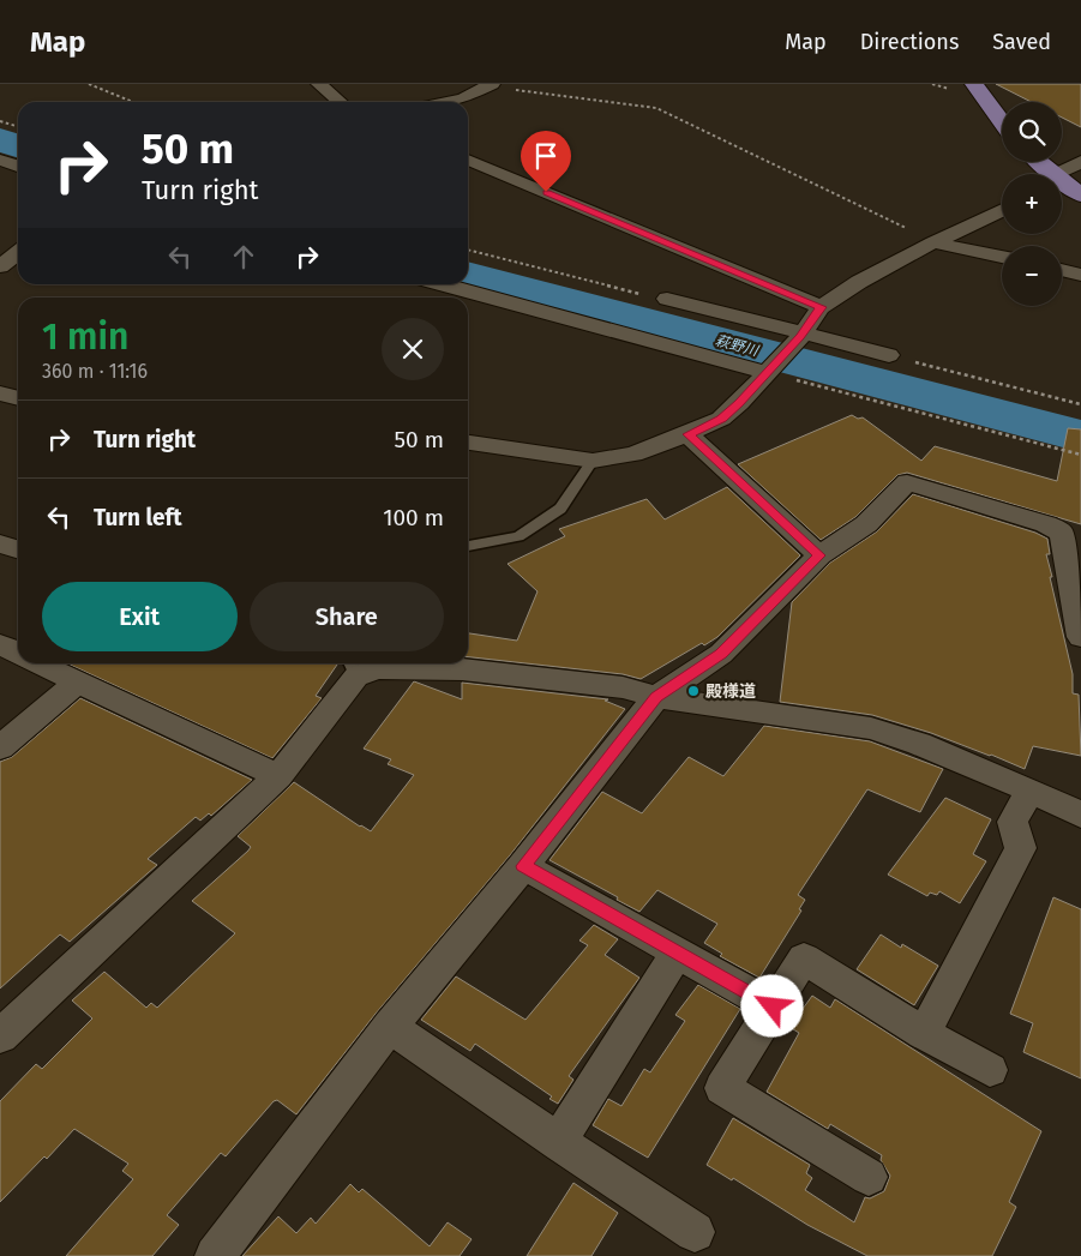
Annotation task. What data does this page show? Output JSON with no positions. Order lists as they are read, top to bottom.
{
  "water": ["萩野川"],
  "places": ["殿様道"],
  "page": {
    "header": "Map",
    "nav": ["Map", "Directions", "Saved"],
    "map_buttons": ["+", "−"],
    "turn": ["50 m", "Turn right"],
    "heading": ["1 min", "360 m · 11:16"],
    "list": [
      {
        "name": "Turn right",
        "value": "50 m"
      },
      {
        "name": "Turn left",
        "value": "100 m"
      }
    ],
    "buttons": ["Exit", "Share"]
  }
}
